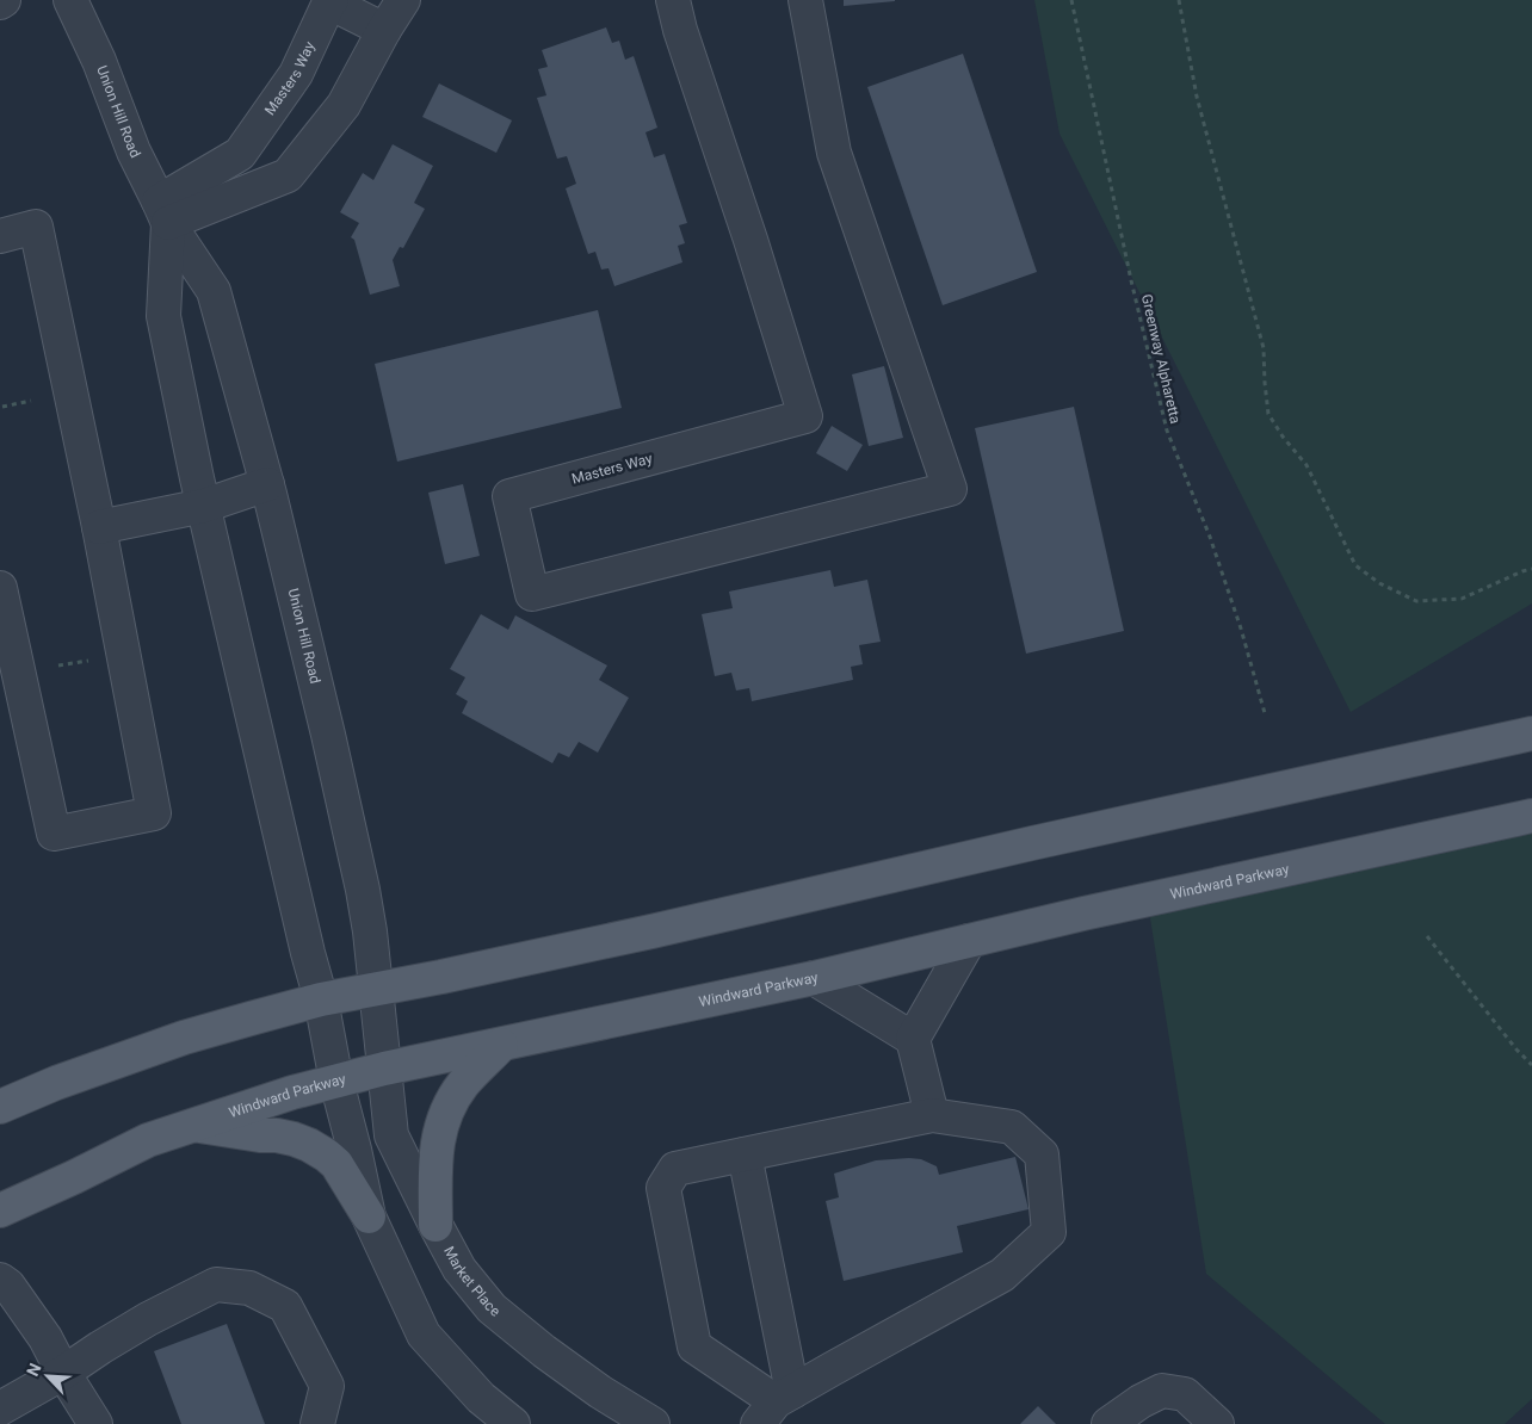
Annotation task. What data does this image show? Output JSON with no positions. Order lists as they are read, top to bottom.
{
  "streets": {
    "main road": ["Windward Parkway"],
    "street": ["Masters Way", "Union Hill Road", "Market Place"],
    "path": ["Greenway Alpharetta"]
  },
  "crossings": [
    ["Masters Way", "Union Hill Road"],
    ["Union Hill Road", "Windward Parkway"],
    ["Union Hill Road", "Market Place"],
    ["Windward Parkway", "Market Place"]
  ],
  "north": "top left"
}
